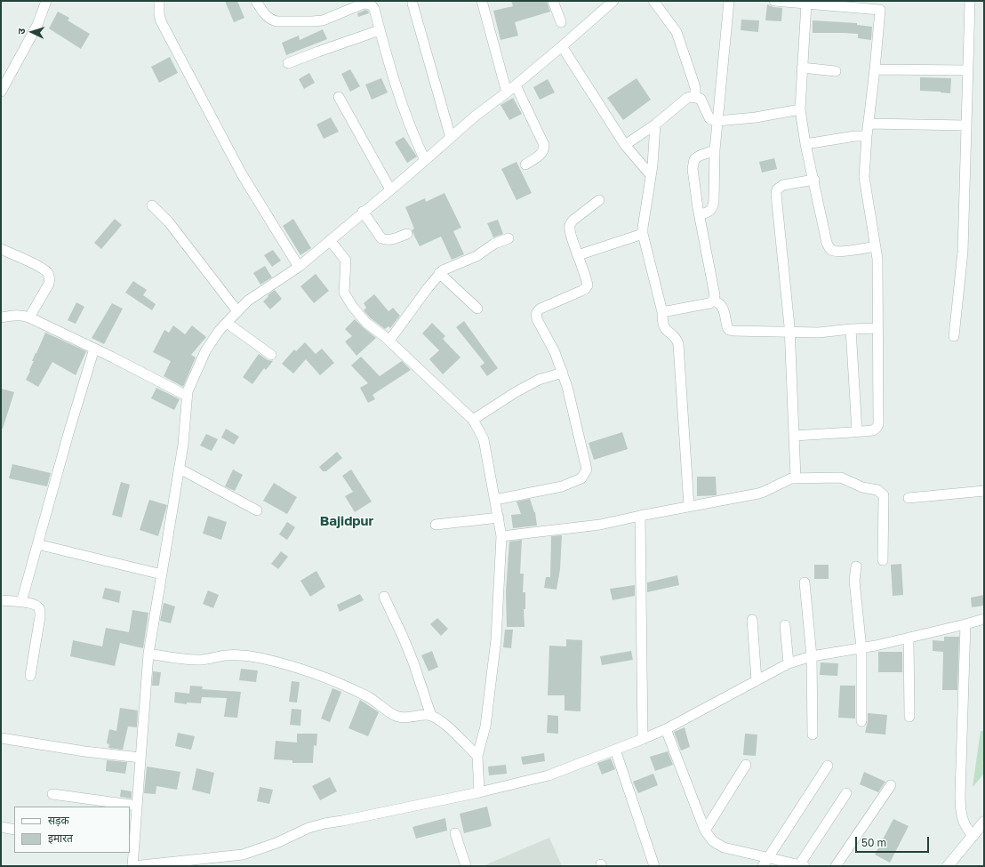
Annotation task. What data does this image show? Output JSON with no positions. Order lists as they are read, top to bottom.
{
  "districts": ["Bajidpur"],
  "legend": ["सड़क", "इमारत"],
  "scale_bar": "50 m",
  "north": "left"
}
